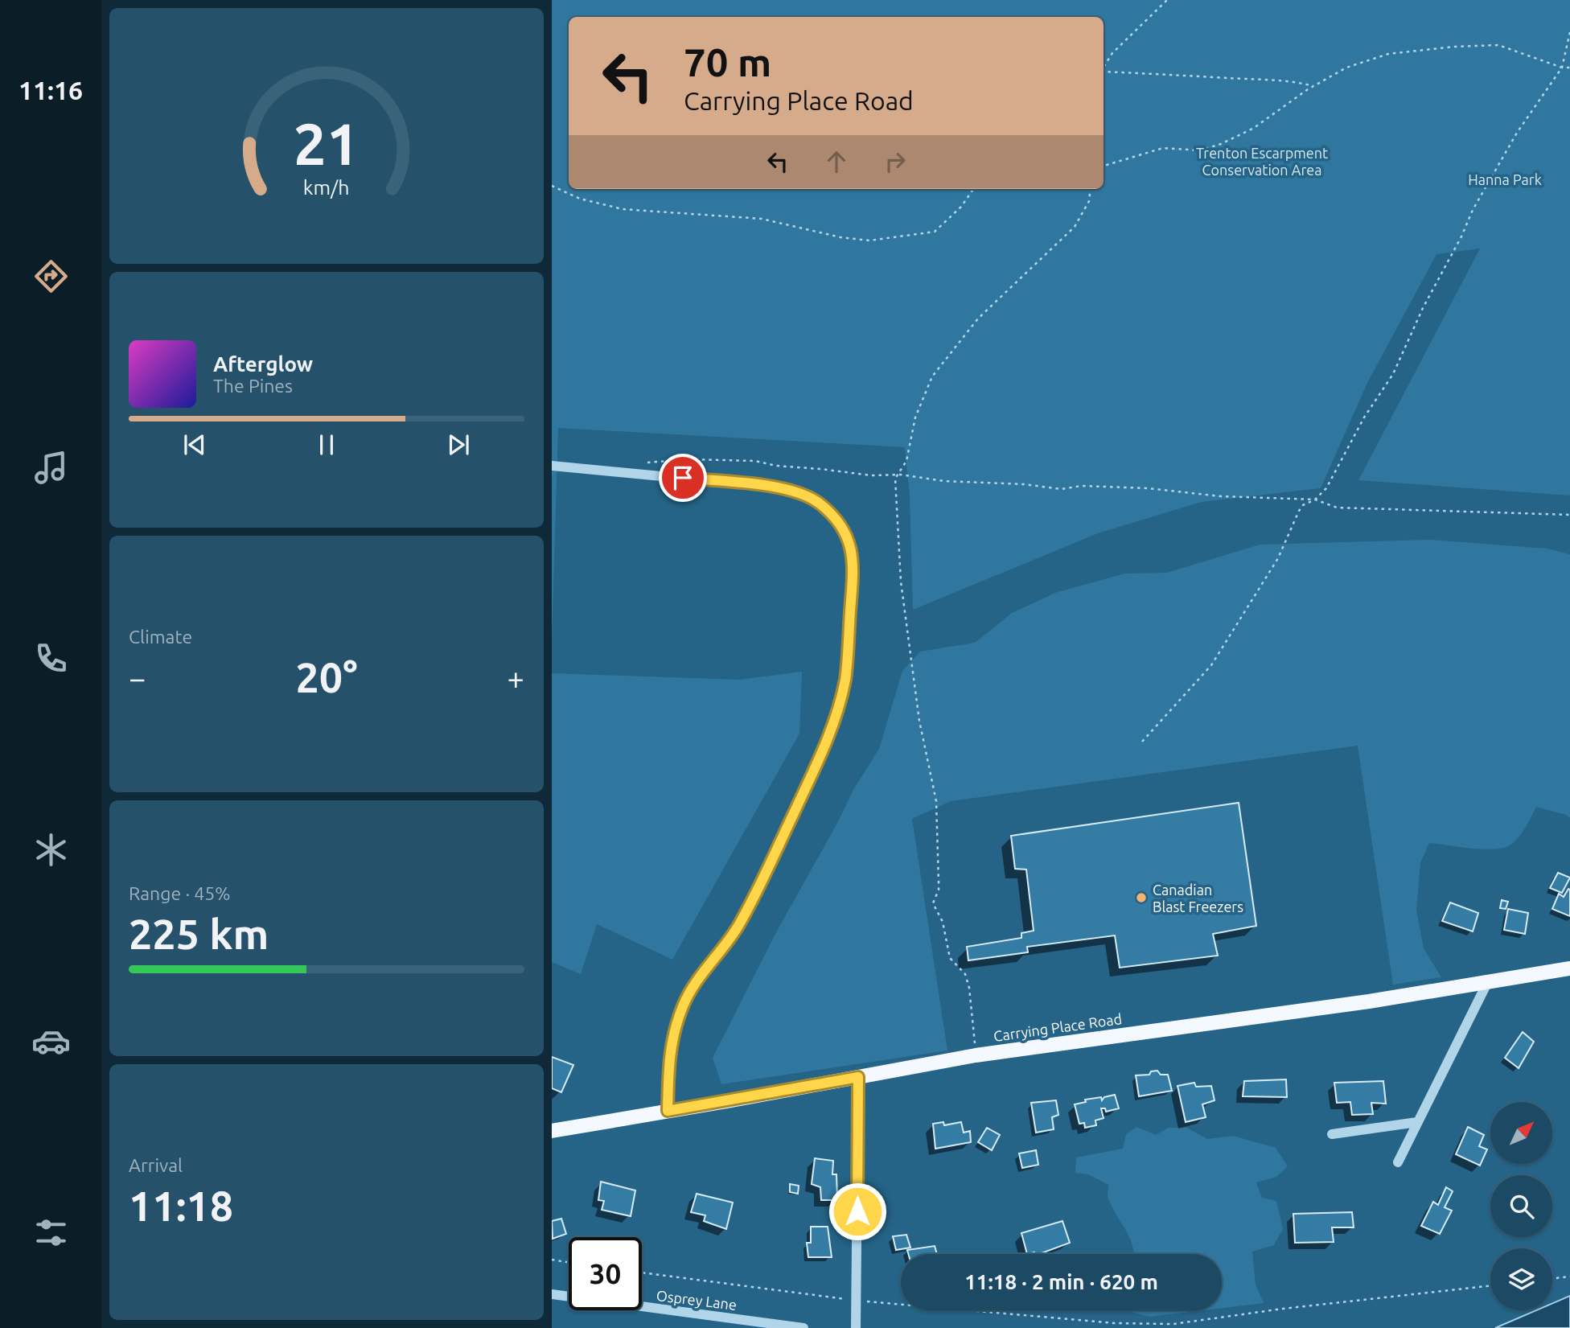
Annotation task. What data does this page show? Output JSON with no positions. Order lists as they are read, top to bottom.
{
  "streets": {
    "main road": ["Carrying Place Road"],
    "street": ["Osprey Lane"]
  },
  "parks": ["Trenton Escarpment Conservation Area", "Hanna Park"],
  "places": ["Canadian Blast Freezers"],
  "north": "top right",
  "page": {
    "tabs": "11:16",
    "turn": ["70 m", "Carrying Place Road"],
    "song": ["Afterglow", "The Pines"],
    "tile": [
      "Climate",
      ["Range · 45%", "225 km"],
      ["Arrival", "11:18"]
    ],
    "heat": ["−", "20°", "+"],
    "limit": "30",
    "trip": "11:18 · 2 min · 620 m",
    "gauge": ["21", "km/h"]
  }
}
